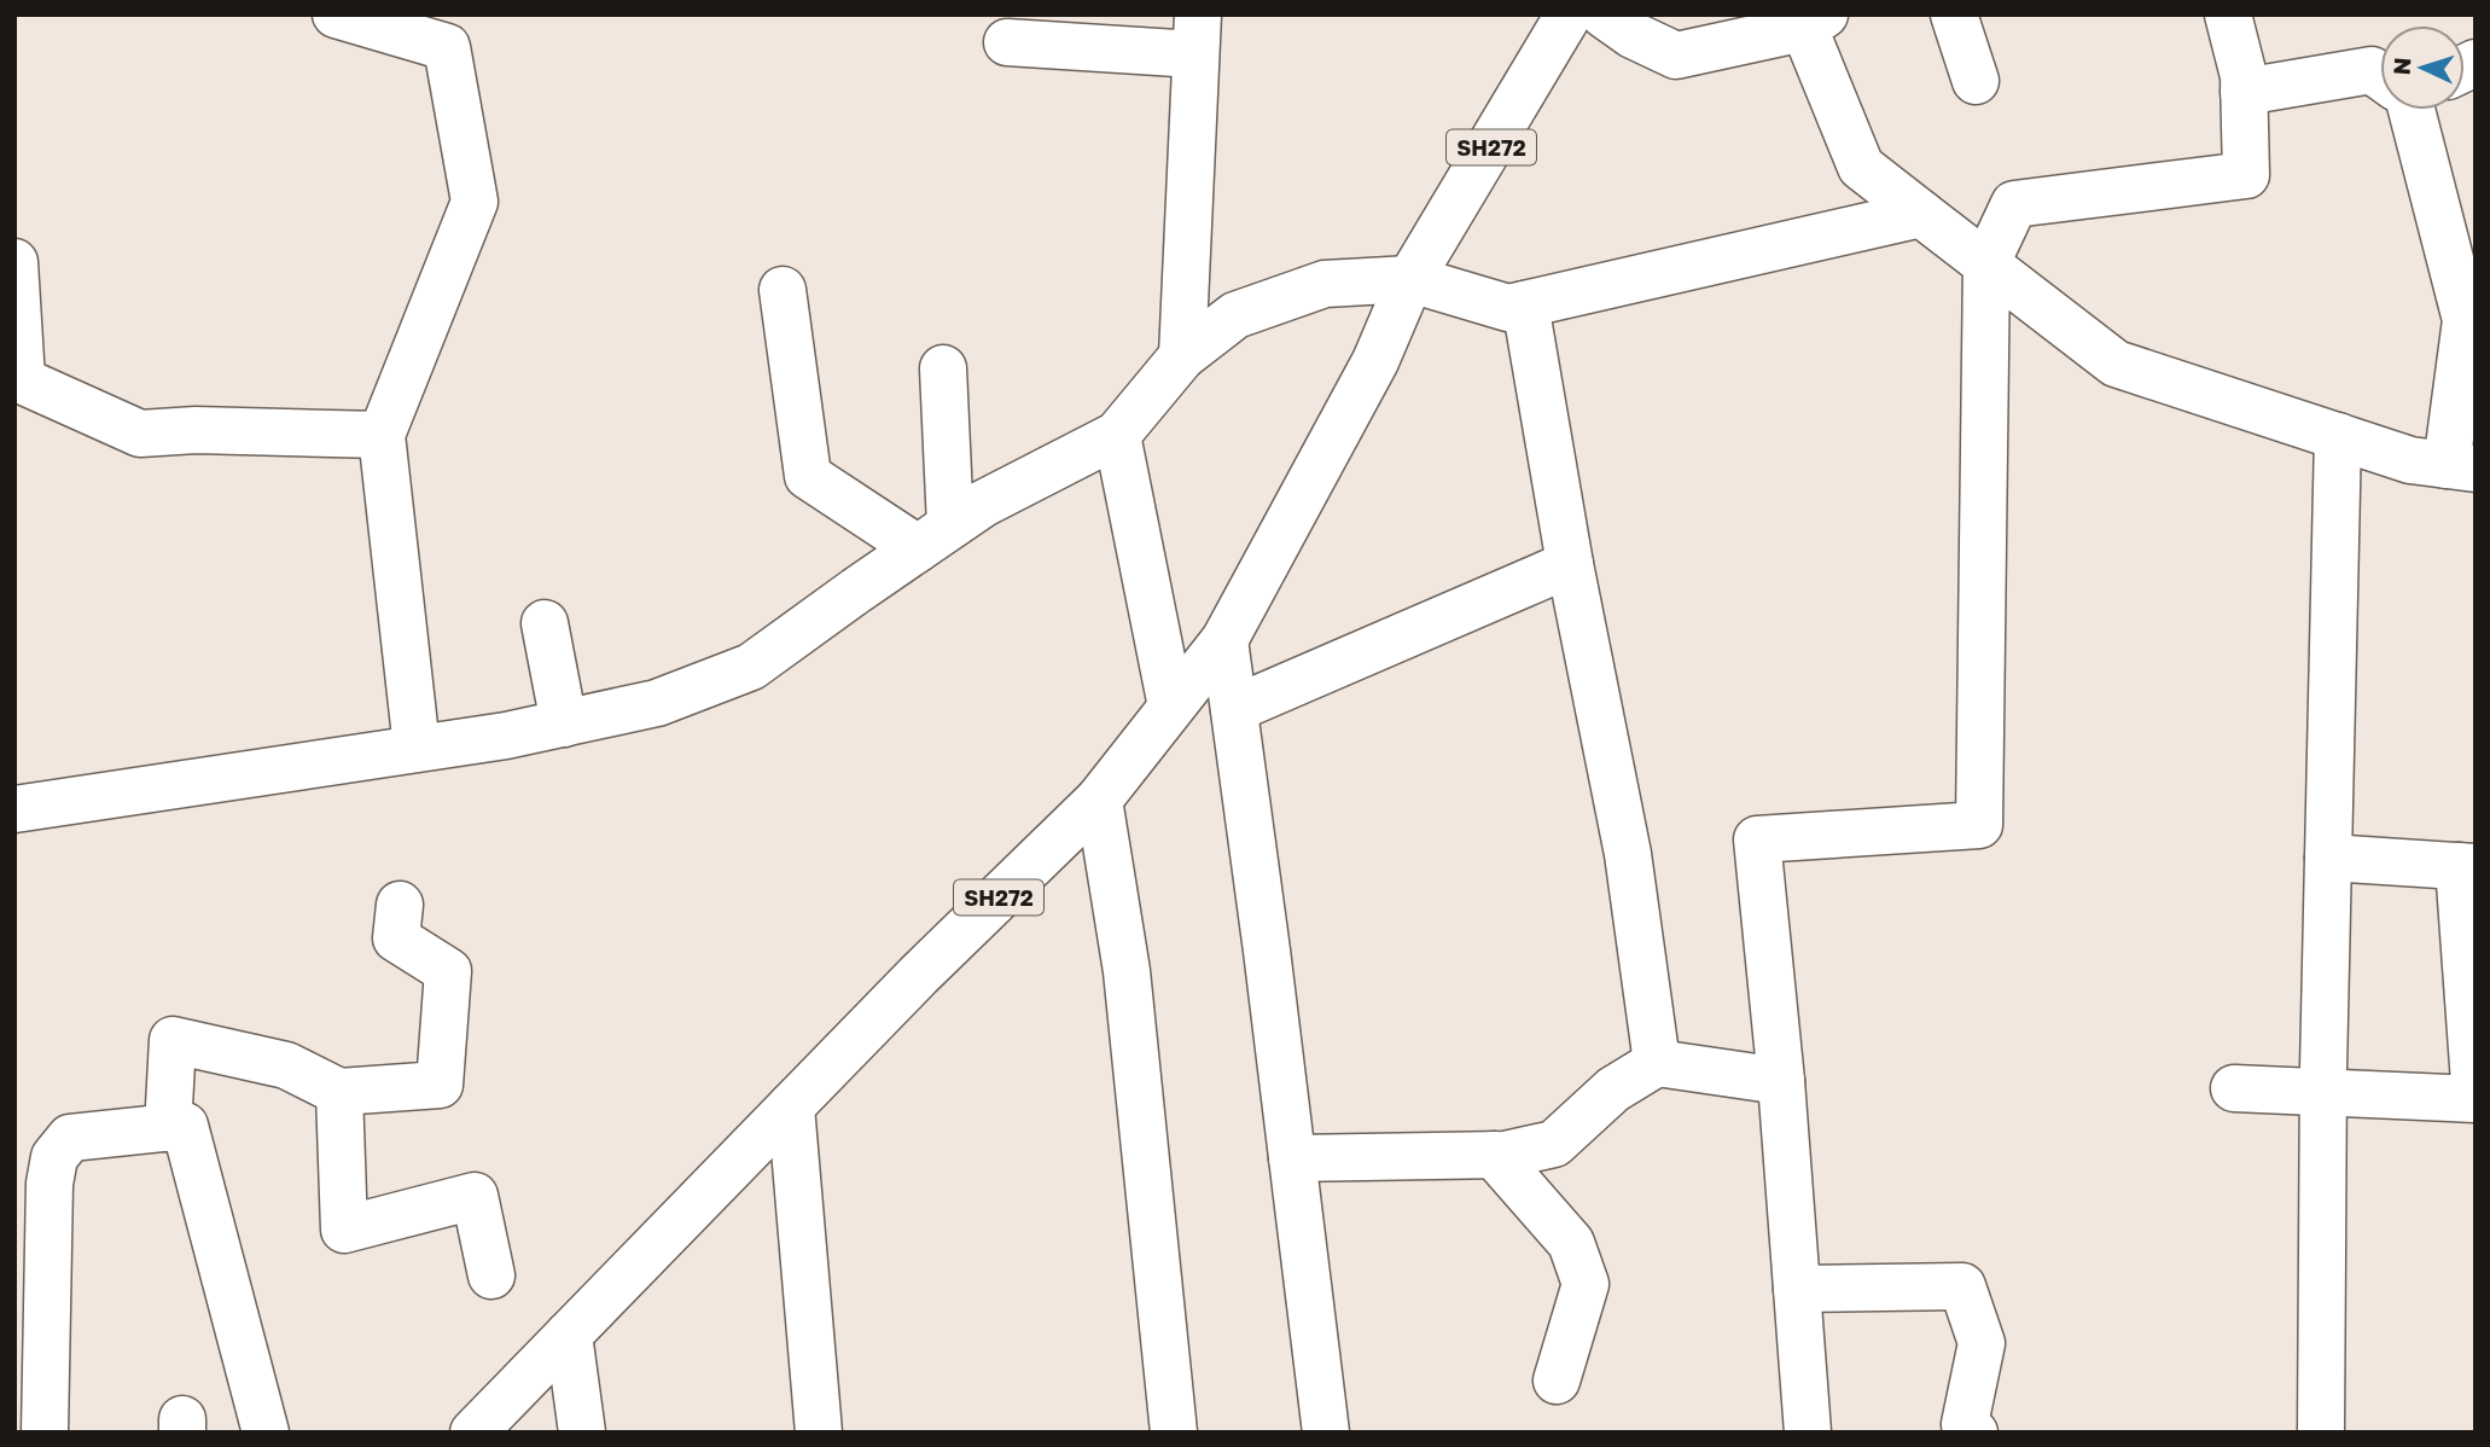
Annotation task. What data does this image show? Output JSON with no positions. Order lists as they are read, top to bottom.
{
  "streets": {
    "street": ["SH272"]
  },
  "north": "left"
}
